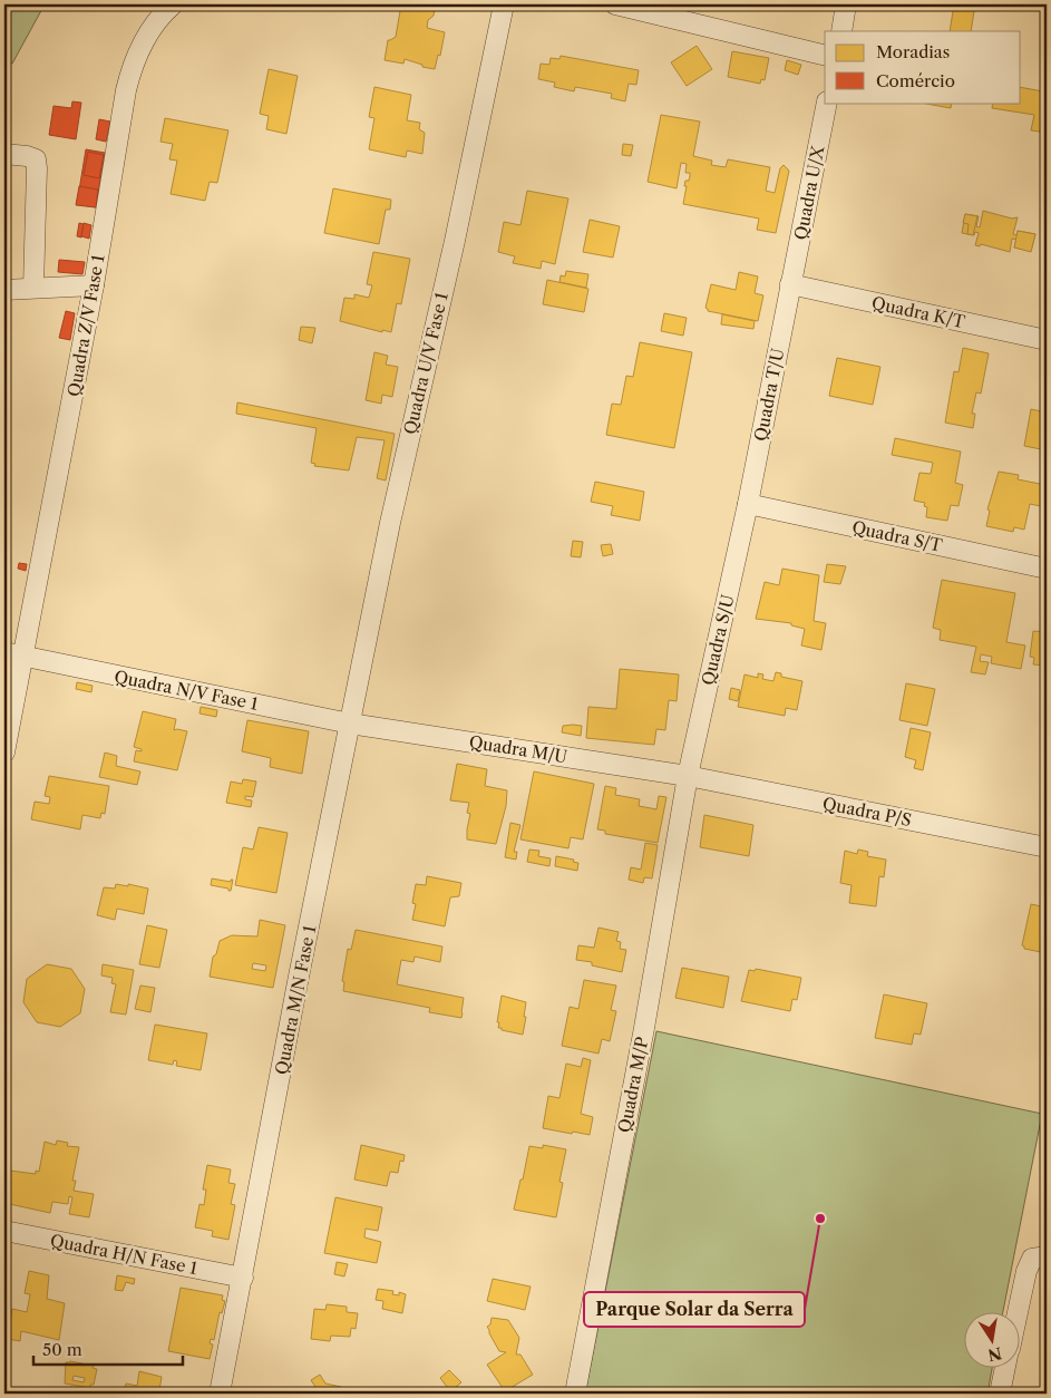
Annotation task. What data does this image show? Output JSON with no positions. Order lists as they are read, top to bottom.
{
  "streets": {
    "street": [
      "Quadra U/X",
      "Quadra K/T",
      "Quadra Z/V Fase 1",
      "Quadra U/V Fase 1",
      "Quadra T/U",
      "Quadra S/T",
      "Quadra S/U",
      "Quadra N/V Fase 1",
      "Quadra M/U",
      "Quadra P/S",
      "Quadra M/N Fase 1",
      "Quadra M/P",
      "Quadra H/N Fase 1"
    ]
  },
  "crossings": [
    ["Quadra U/X", "Quadra K/T"],
    ["Quadra U/X", "Quadra T/U"],
    ["Quadra K/T", "Quadra T/U"],
    ["Quadra Z/V Fase 1", "Quadra N/V Fase 1"],
    ["Quadra U/V Fase 1", "Quadra N/V Fase 1"],
    ["Quadra U/V Fase 1", "Quadra M/U"],
    ["Quadra U/V Fase 1", "Quadra M/N Fase 1"],
    ["Quadra T/U", "Quadra S/T"],
    ["Quadra T/U", "Quadra S/U"],
    ["Quadra S/T", "Quadra S/U"],
    ["Quadra S/U", "Quadra M/U"],
    ["Quadra S/U", "Quadra P/S"],
    ["Quadra S/U", "Quadra M/P"],
    ["Quadra N/V Fase 1", "Quadra M/U"],
    ["Quadra N/V Fase 1", "Quadra M/N Fase 1"],
    ["Quadra M/U", "Quadra P/S"],
    ["Quadra M/U", "Quadra M/N Fase 1"],
    ["Quadra M/U", "Quadra M/P"],
    ["Quadra P/S", "Quadra M/P"],
    ["Quadra M/N Fase 1", "Quadra H/N Fase 1"]
  ],
  "places": ["Parque Solar da Serra"],
  "legend": ["Moradias", "Comércio"],
  "scale_bar": "50 m",
  "north": "bottom"
}
